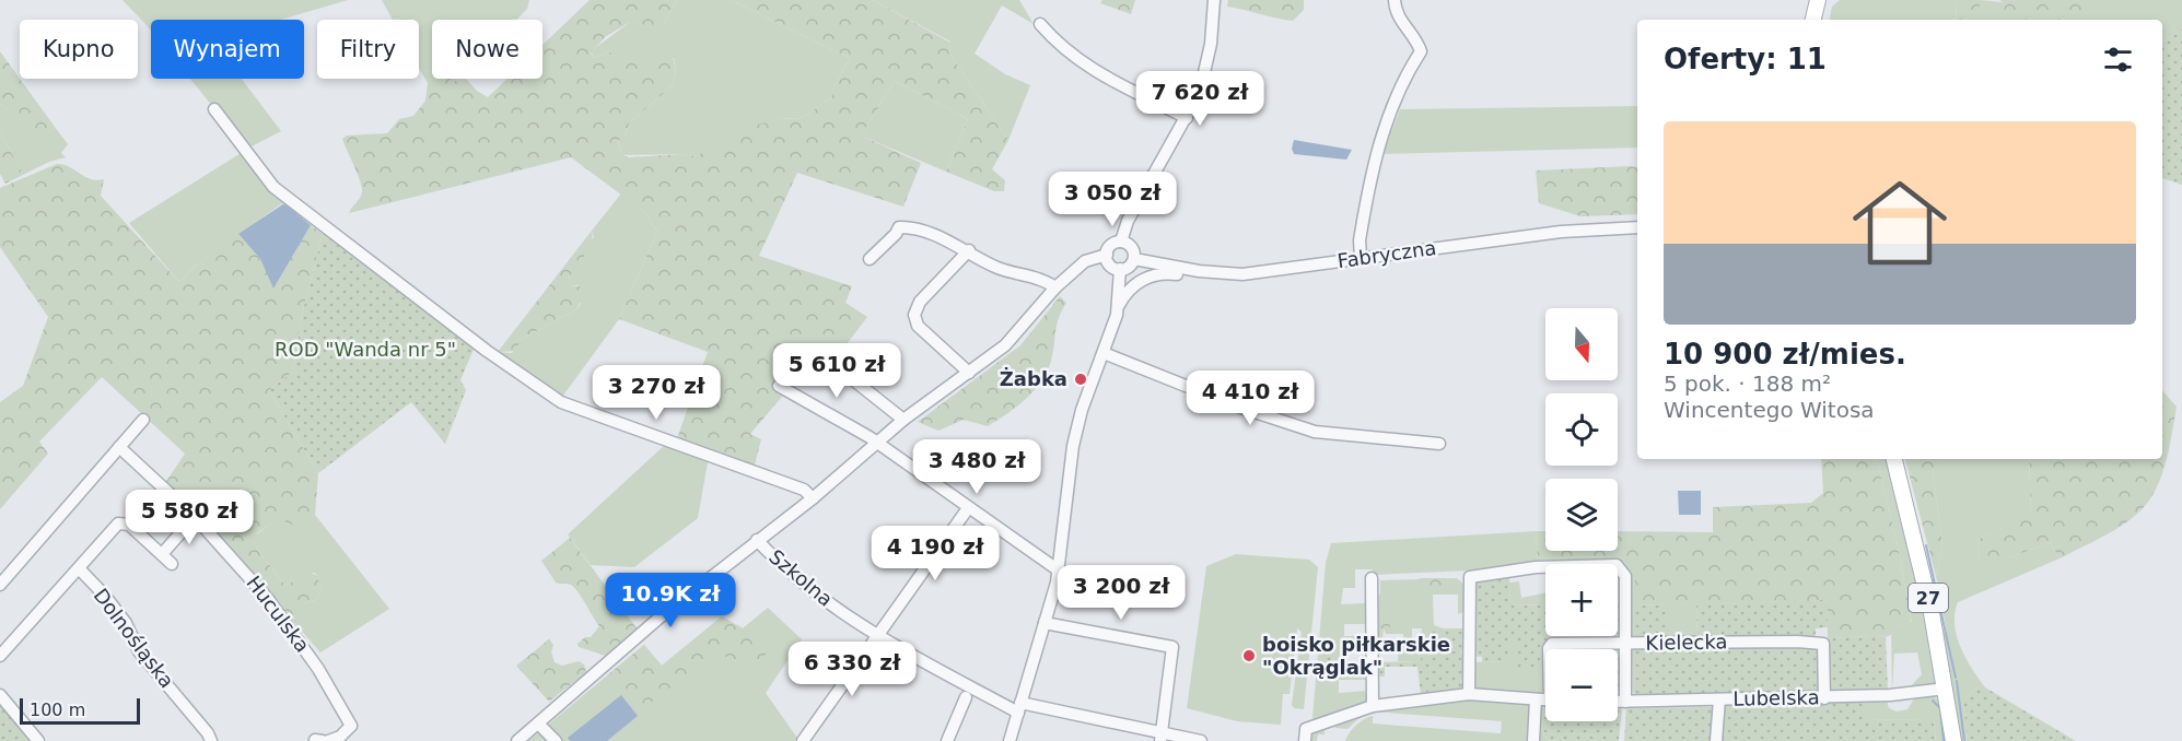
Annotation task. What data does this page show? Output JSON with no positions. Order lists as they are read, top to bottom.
{
  "streets": {
    "main road": ["27"],
    "street": [
      "Fabryczna",
      "Szkolna",
      "Huculska",
      "Dolnośląska",
      "Kielecka",
      "Lubelska"
    ]
  },
  "crossings": [
    ["27", "Lubelska"],
    ["Kielecka", "Lubelska"]
  ],
  "parks": ["ROD \"Wanda nr 5\""],
  "places": ["Żabka", "boisko piłkarskie \"Okrąglak\""],
  "scale_bar": "100 m",
  "north": "bottom",
  "page": {
    "chip": [
      "Kupno",
      "Wynajem",
      "Filtry",
      "Nowe"
    ],
    "heading": "Oferty: 11",
    "price": [
      "7 620 zł",
      "3 050 zł",
      "5 610 zł",
      "3 270 zł",
      "4 410 zł",
      "3 480 zł",
      "5 580 zł",
      "4 190 zł",
      "3 200 zł",
      "10.9K zł",
      "6 330 zł"
    ],
    "list": [
      {
        "name": "10 900 zł/mies.",
        "note": "5 pok. · 188 m² · Wincentego Witosa"
      }
    ],
    "map_buttons": ["+", "−"],
    "scale": "100 m"
  }
}
